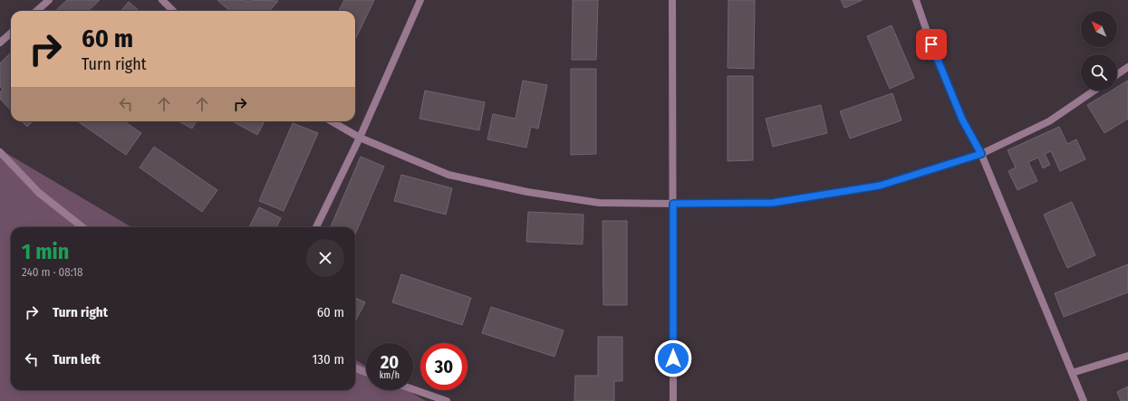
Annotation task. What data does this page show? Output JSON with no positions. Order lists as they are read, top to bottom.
{
  "north": "top left",
  "page": {
    "turn": ["60 m", "Turn right"],
    "heading": ["1 min", "240 m · 08:18"],
    "list": [
      {
        "name": "Turn right",
        "value": "60 m"
      },
      {
        "name": "Turn left",
        "value": "130 m"
      }
    ],
    "speed": "20 km/h",
    "limit": "30"
  }
}
